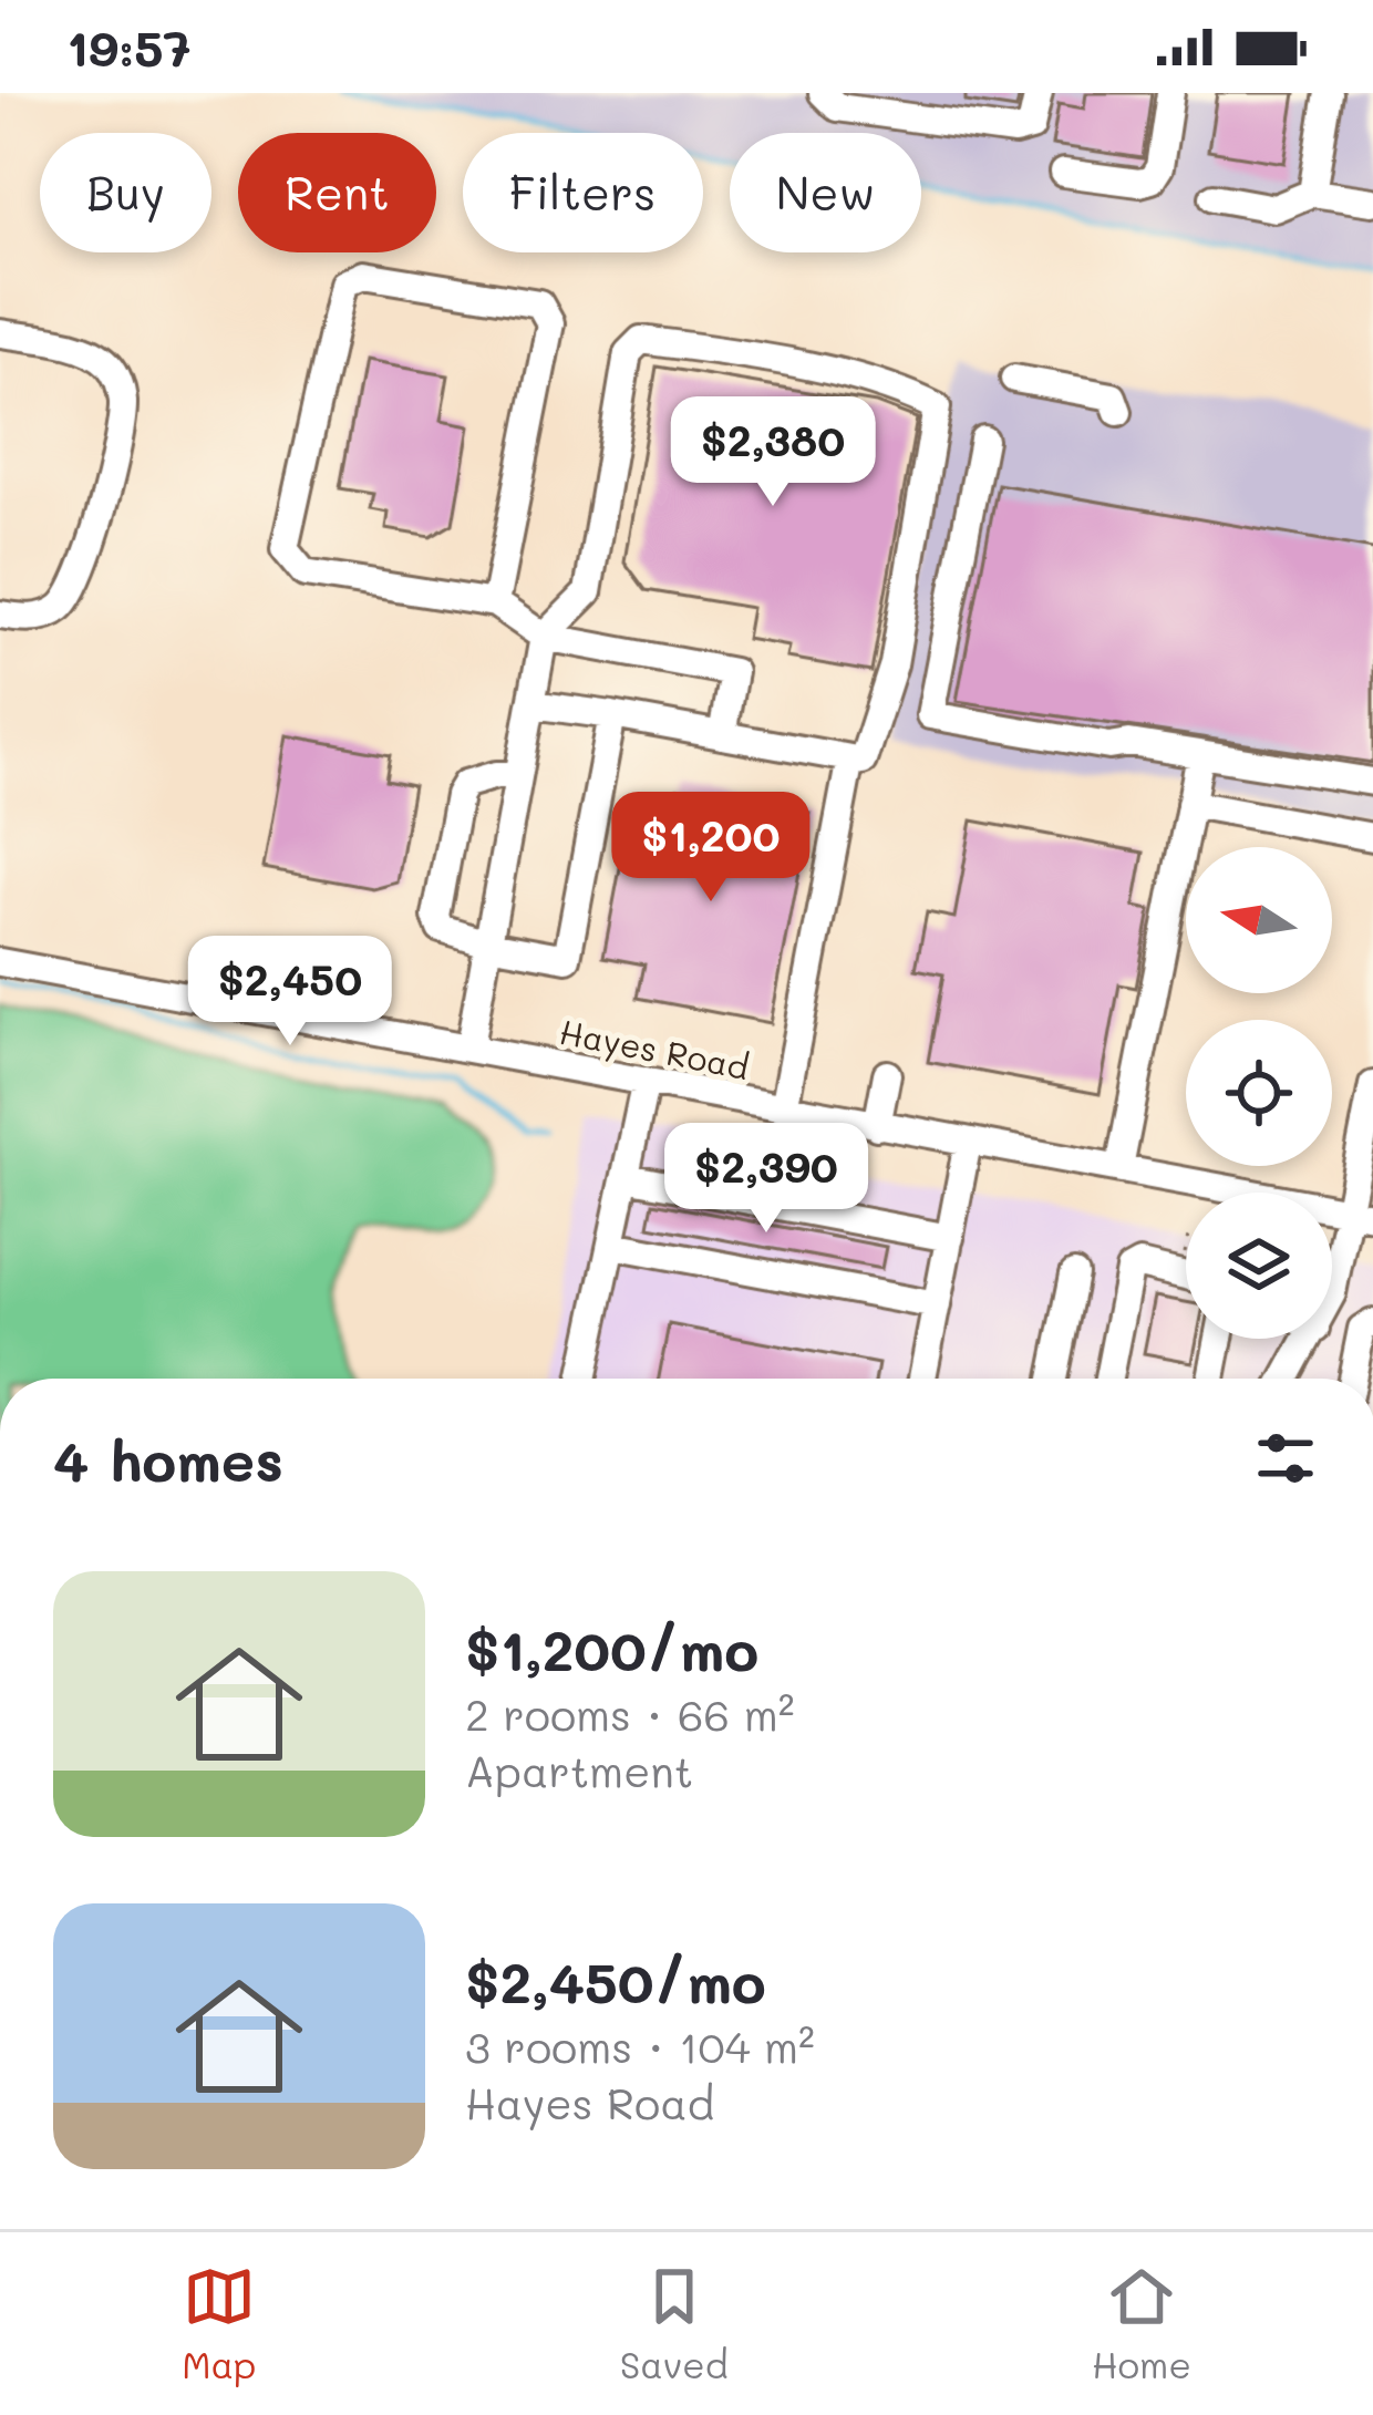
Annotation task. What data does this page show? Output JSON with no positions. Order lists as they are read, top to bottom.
{
  "streets": {
    "street": ["Hayes Road"]
  },
  "north": "left",
  "page": {
    "status": "19:57",
    "chip": [
      "Buy",
      "Rent",
      "Filters",
      "New"
    ],
    "price": [
      "$2,380",
      "$1,200",
      "$2,450",
      "$2,390"
    ],
    "heading": "4 homes",
    "list": [
      {
        "name": "$1,200/mo",
        "note": "2 rooms · 66 m² · Apartment"
      },
      {
        "name": "$2,450/mo",
        "note": "3 rooms · 104 m² · Hayes Road"
      }
    ],
    "tabs": ["Map", "Saved", "Home"]
  }
}
